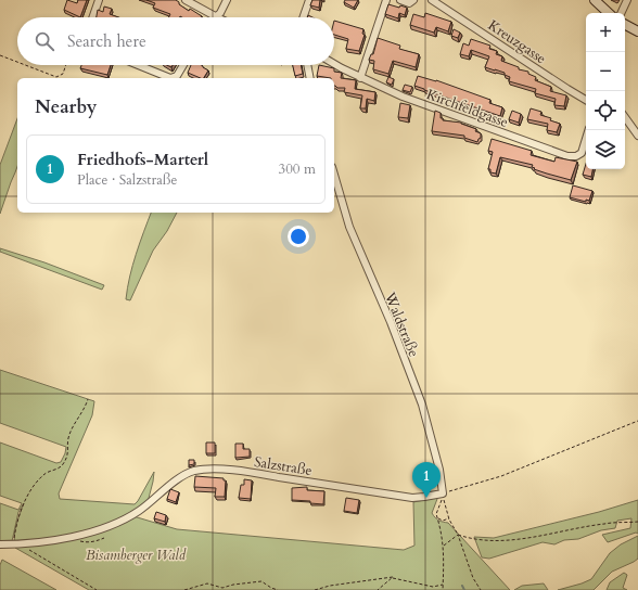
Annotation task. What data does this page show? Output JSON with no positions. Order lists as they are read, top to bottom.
{
  "streets": {
    "street": [
      "Kreuzgasse",
      "Kirchfeldgasse",
      "Waldstraße",
      "Salzstraße"
    ]
  },
  "crossings": [
    ["Waldstraße", "Salzstraße"]
  ],
  "parks": ["Bisamberger Wald"],
  "page": {
    "map_buttons": ["+", "−"],
    "search": "Search here",
    "heading": "Nearby",
    "list": [
      {
        "mark": "1",
        "name": "Friedhofs-Marterl",
        "note": "Place · Salzstraße",
        "value": "300 m"
      }
    ],
    "pins": "1"
  }
}
